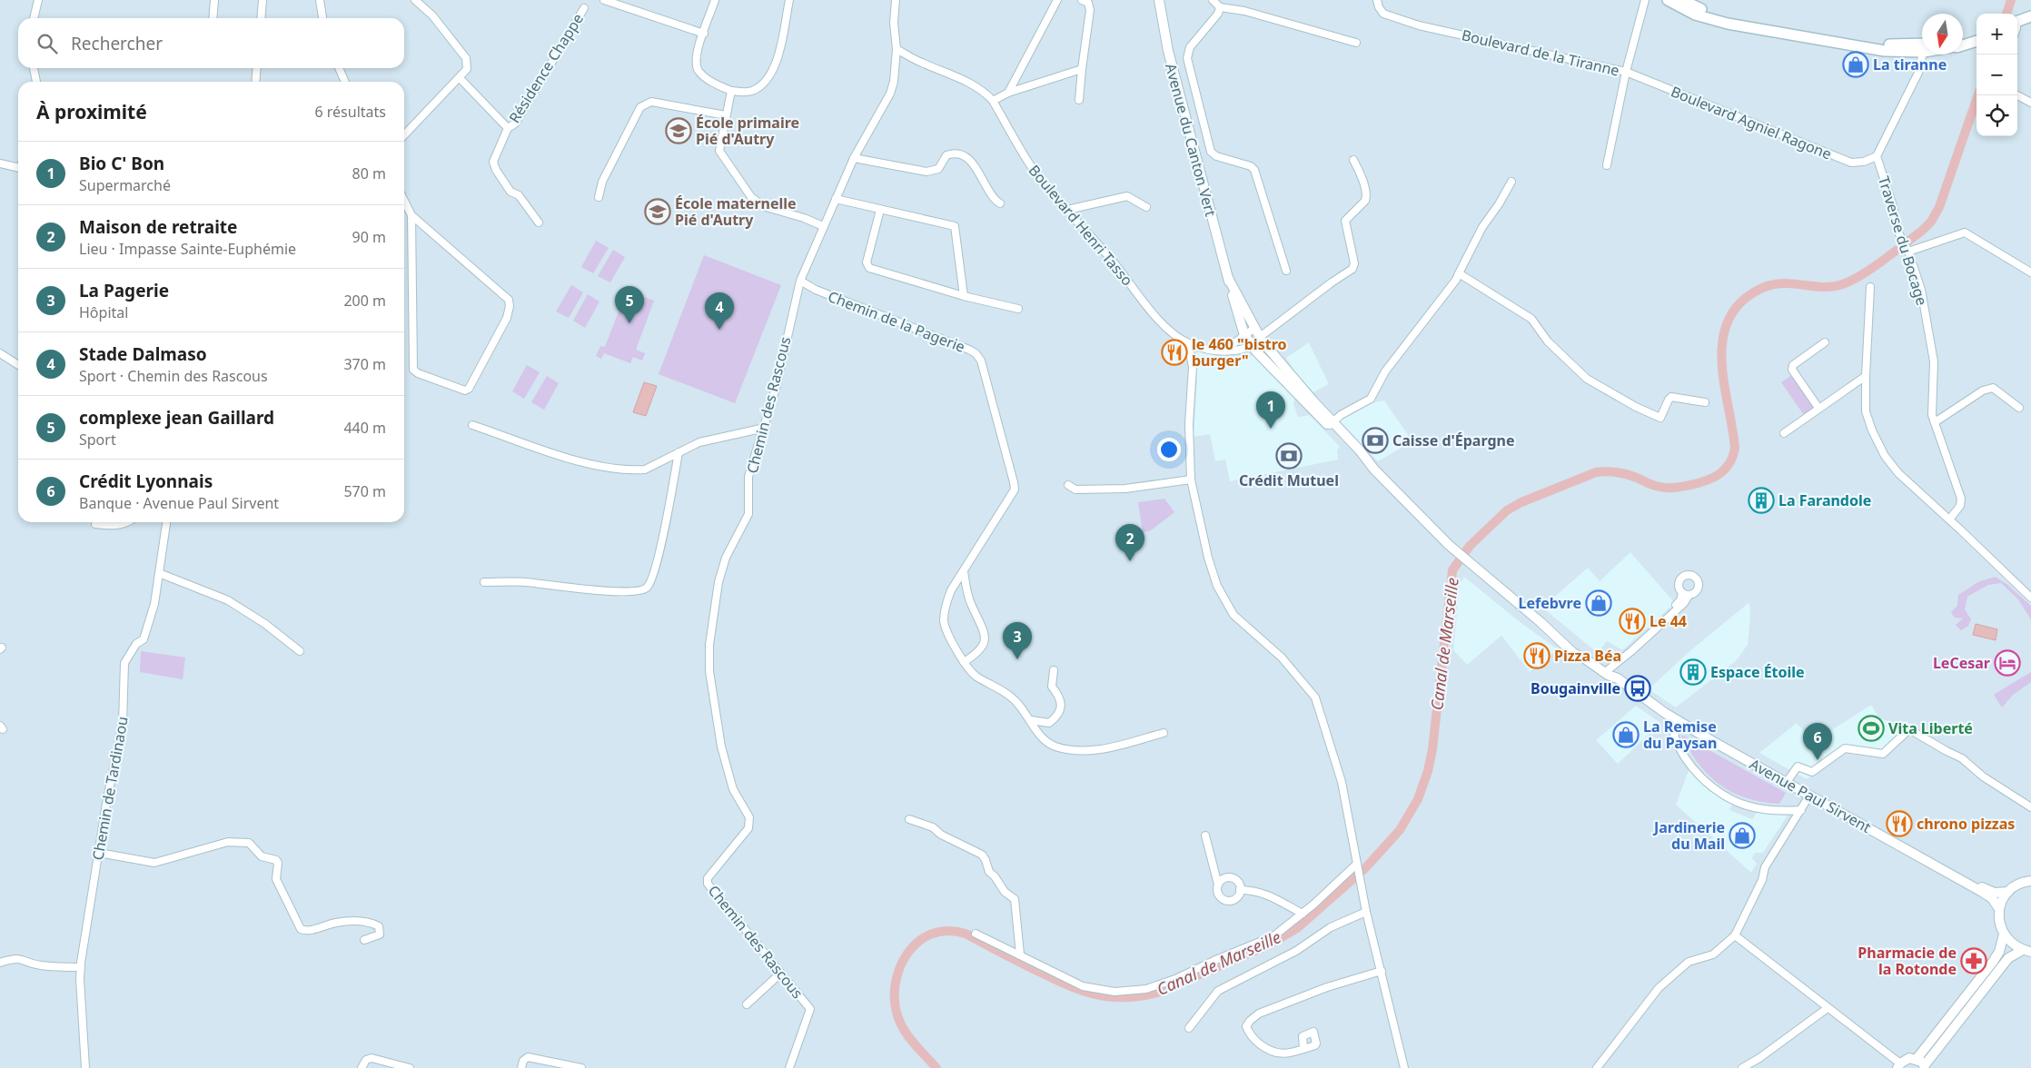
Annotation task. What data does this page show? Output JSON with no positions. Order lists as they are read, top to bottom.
{
  "streets": {
    "street": [
      "Boulevard de la Tiranne",
      "Résidence Chappe",
      "Boulevard Agniel Ragone",
      "Avenue du Canton Vert",
      "Boulevard Henri Tasso",
      "Traverse du Bocage",
      "Chemin de la Pagerie",
      "Chemin des Rascous",
      "Chemin de Tardinaou",
      "Avenue Paul Sirvent"
    ]
  },
  "crossings": [
    ["Boulevard de la Tiranne", "Boulevard Agniel Ragone"],
    ["Boulevard Agniel Ragone", "Traverse du Bocage"],
    ["Avenue du Canton Vert", "Boulevard Henri Tasso"],
    ["Avenue du Canton Vert", "Avenue Paul Sirvent"],
    ["Boulevard Henri Tasso", "Chemin des Rascous"],
    ["Chemin de la Pagerie", "Chemin des Rascous"]
  ],
  "water": ["Canal de Marseille"],
  "places": {
    "shop": [
      "La tiranne",
      "Lefebvre",
      "La Remise du Paysan",
      "Jardinerie du Mail"
    ],
    "school or university": ["École primaire Pié d'Autry", "École maternelle Pié d'Autry"],
    "restaurant": [
      "le 460 \"bistro burger\"",
      "Le 44",
      "Pizza Béa",
      "chrono pizzas"
    ],
    "bank": ["Caisse d'Épargne", "Crédit Mutuel"],
    "building": ["La Farandole", "Espace Étoile"],
    "hotel": ["LeCesar"],
    "bus stop": ["Bougainville"],
    "sports": ["Vita Liberté"],
    "pharmacy": ["Pharmacie de la Rotonde"]
  },
  "north": "bottom",
  "page": {
    "map_buttons": ["+", "−"],
    "search": "Rechercher",
    "heading": ["À proximité", "6 résultats"],
    "list": [
      {
        "mark": "1",
        "name": "Bio C' Bon",
        "note": "Supermarché",
        "value": "80 m"
      },
      {
        "mark": "2",
        "name": "Maison de retraite",
        "note": "Lieu · Impasse Sainte-Euphémie",
        "value": "90 m"
      },
      {
        "mark": "3",
        "name": "La Pagerie",
        "note": "Hôpital",
        "value": "200 m"
      },
      {
        "mark": "4",
        "name": "Stade Dalmaso",
        "note": "Sport · Chemin des Rascous",
        "value": "370 m"
      },
      {
        "mark": "5",
        "name": "complexe jean Gaillard",
        "note": "Sport",
        "value": "440 m"
      },
      {
        "mark": "6",
        "name": "Crédit Lyonnais",
        "note": "Banque · Avenue Paul Sirvent",
        "value": "570 m"
      }
    ],
    "pins": [
      "5",
      "4",
      "1",
      "2",
      "3",
      "6"
    ]
  }
}
